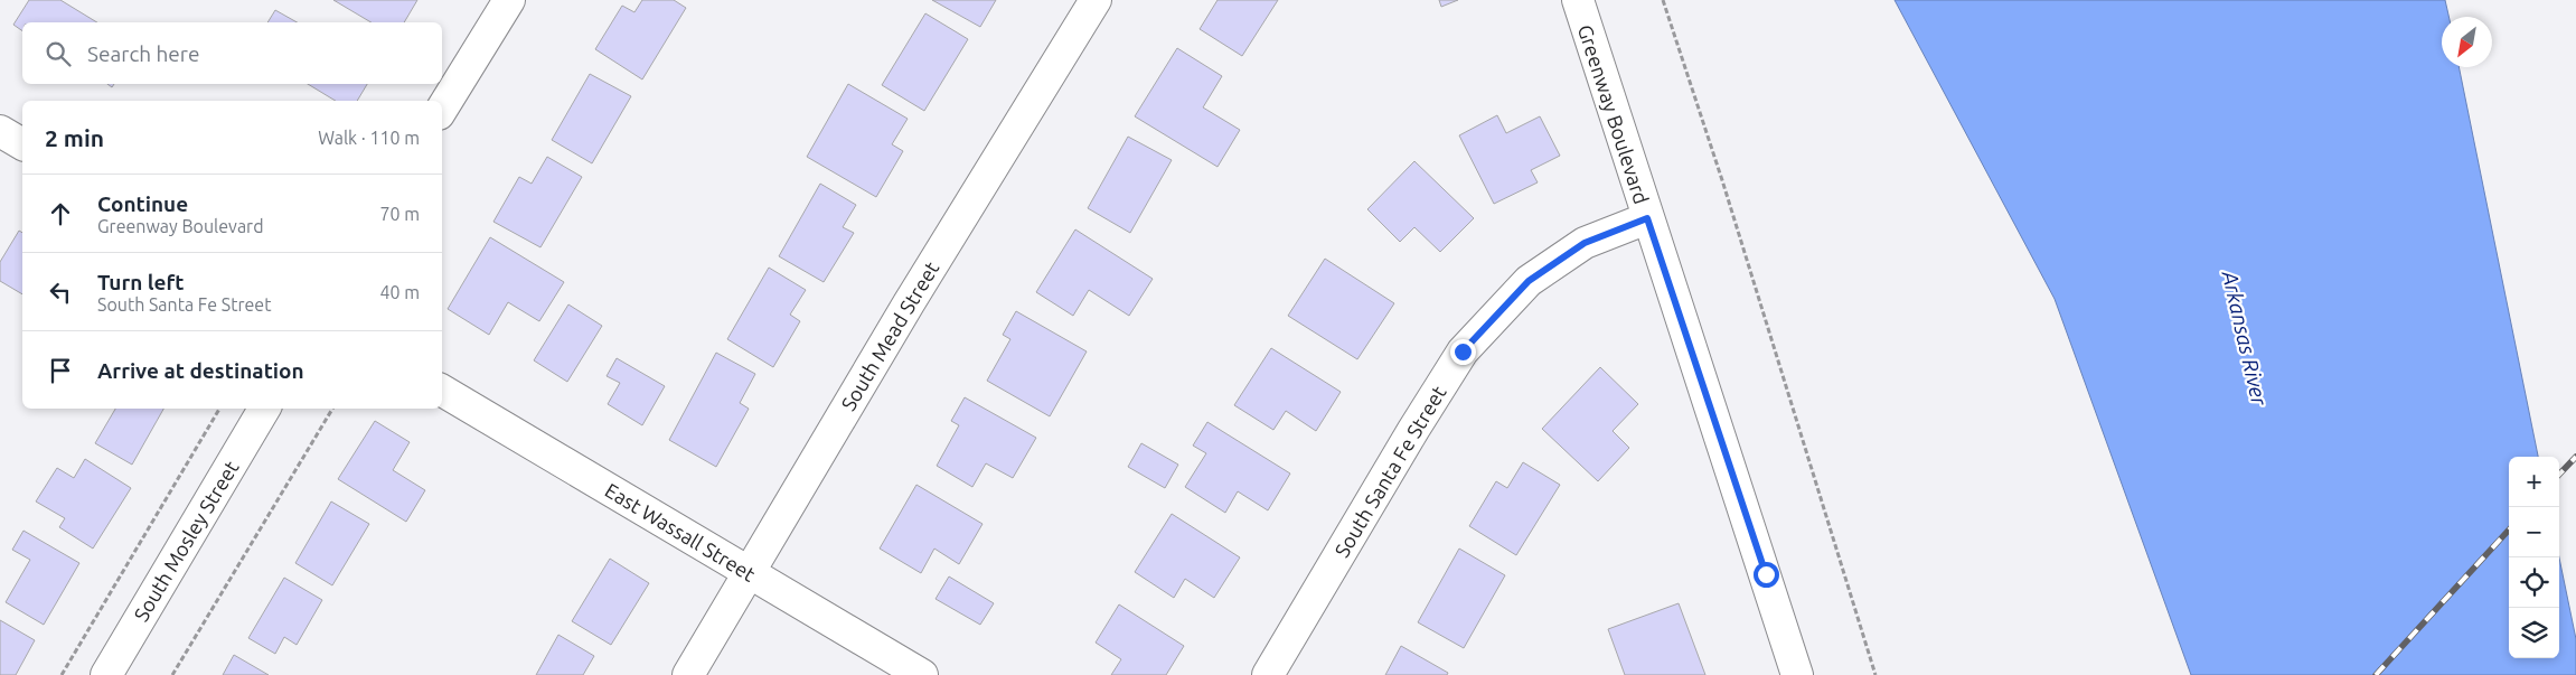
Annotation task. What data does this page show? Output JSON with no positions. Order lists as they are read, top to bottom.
{
  "streets": {
    "street": [
      "Greenway Boulevard",
      "South Mead Street",
      "South Santa Fe Street",
      "East Wassall Street",
      "South Mosley Street"
    ]
  },
  "crossings": [
    ["Greenway Boulevard", "South Santa Fe Street"],
    ["South Mead Street", "East Wassall Street"]
  ],
  "water": ["Arkansas River"],
  "north": "bottom left",
  "page": {
    "search": "Search here",
    "heading": ["2 min", "Walk · 110 m"],
    "list": [
      ["Continue", "Greenway Boulevard", "70 m"],
      ["Turn left", "South Santa Fe Street", "40 m"],
      "Arrive at destination"
    ],
    "map_buttons": ["+", "−"]
  }
}
